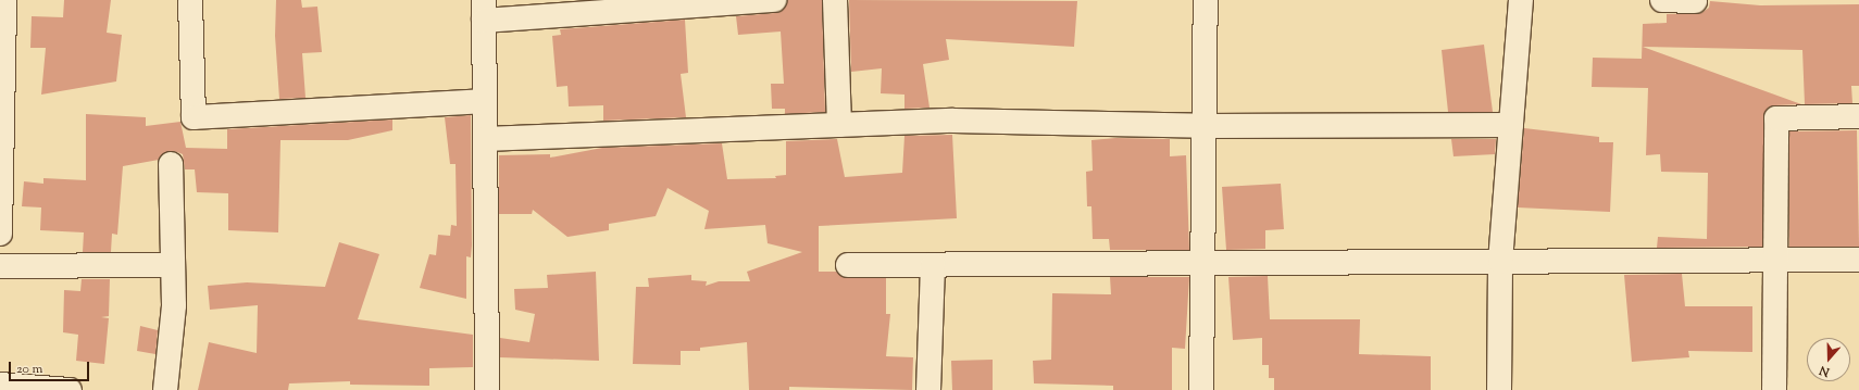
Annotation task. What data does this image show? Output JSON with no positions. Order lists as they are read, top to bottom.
{
  "scale_bar": "20 m",
  "north": "bottom"
}
